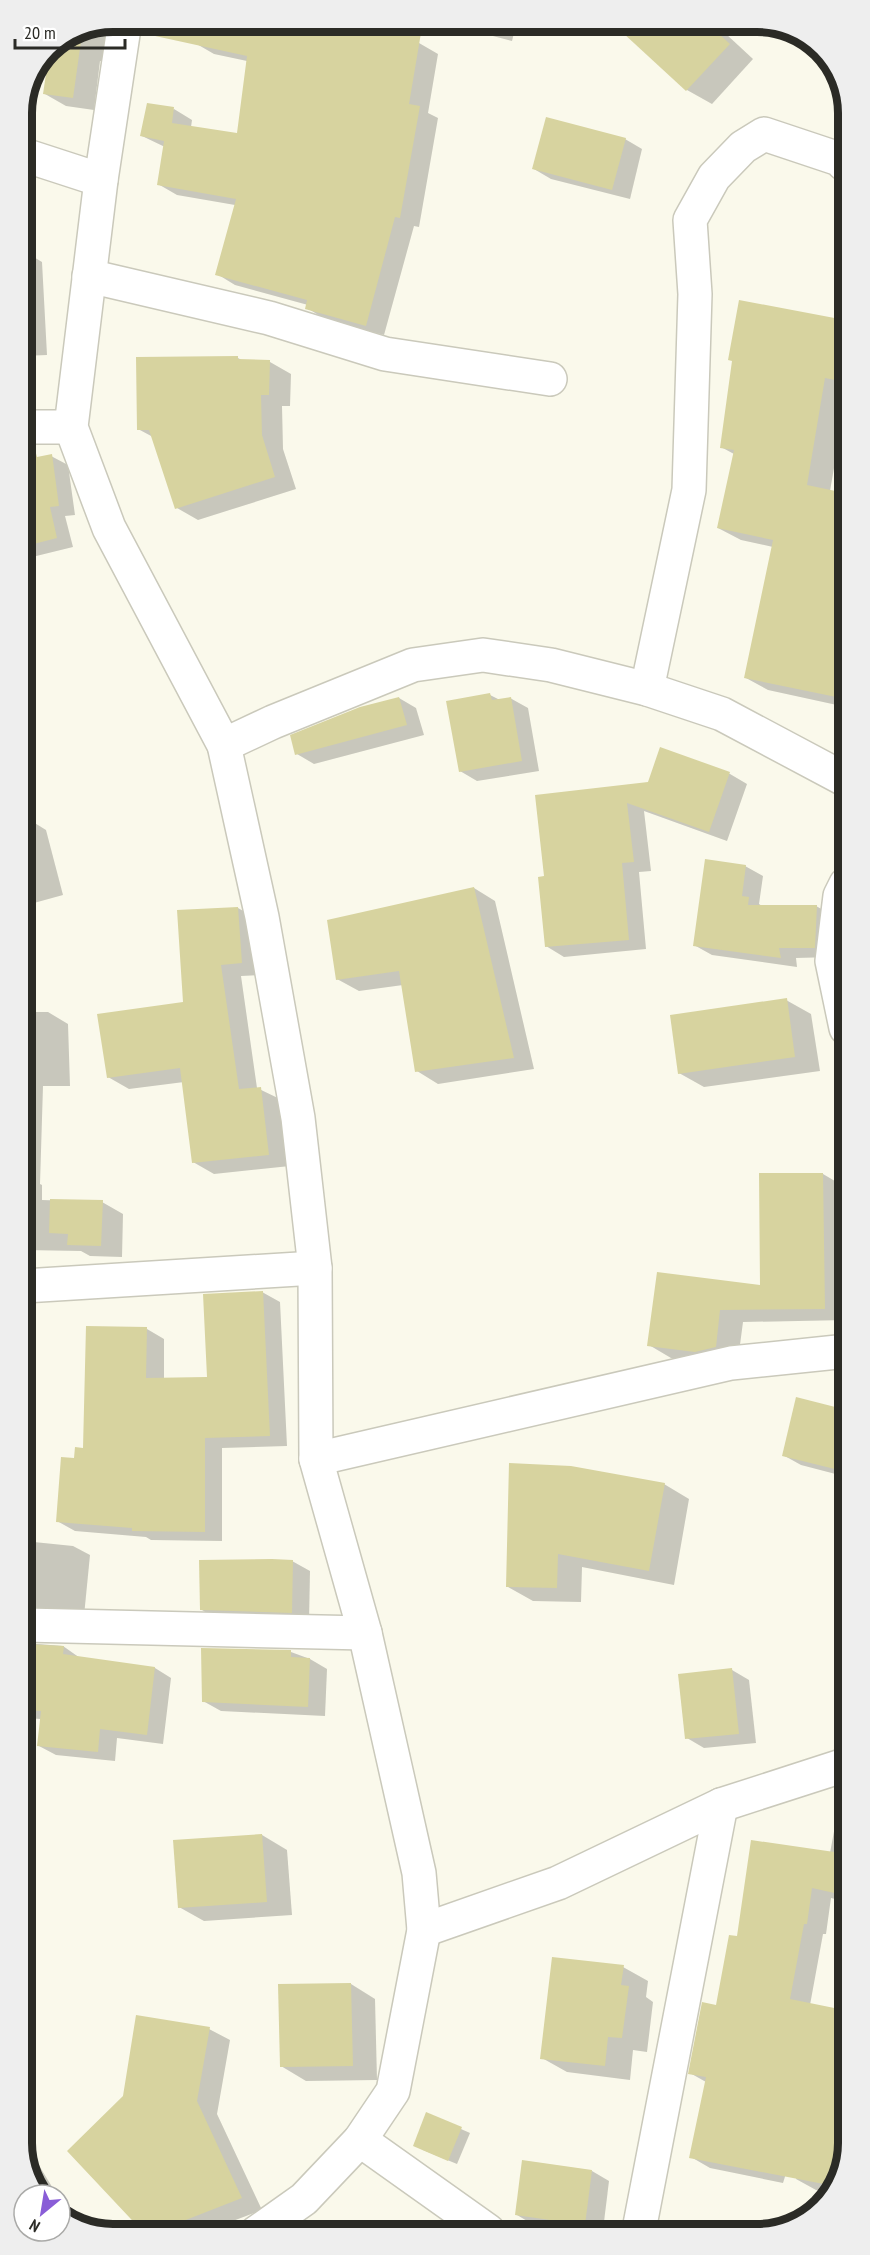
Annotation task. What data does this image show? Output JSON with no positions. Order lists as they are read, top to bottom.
{
  "scale_bar": "20 m",
  "north": "bottom left"
}
